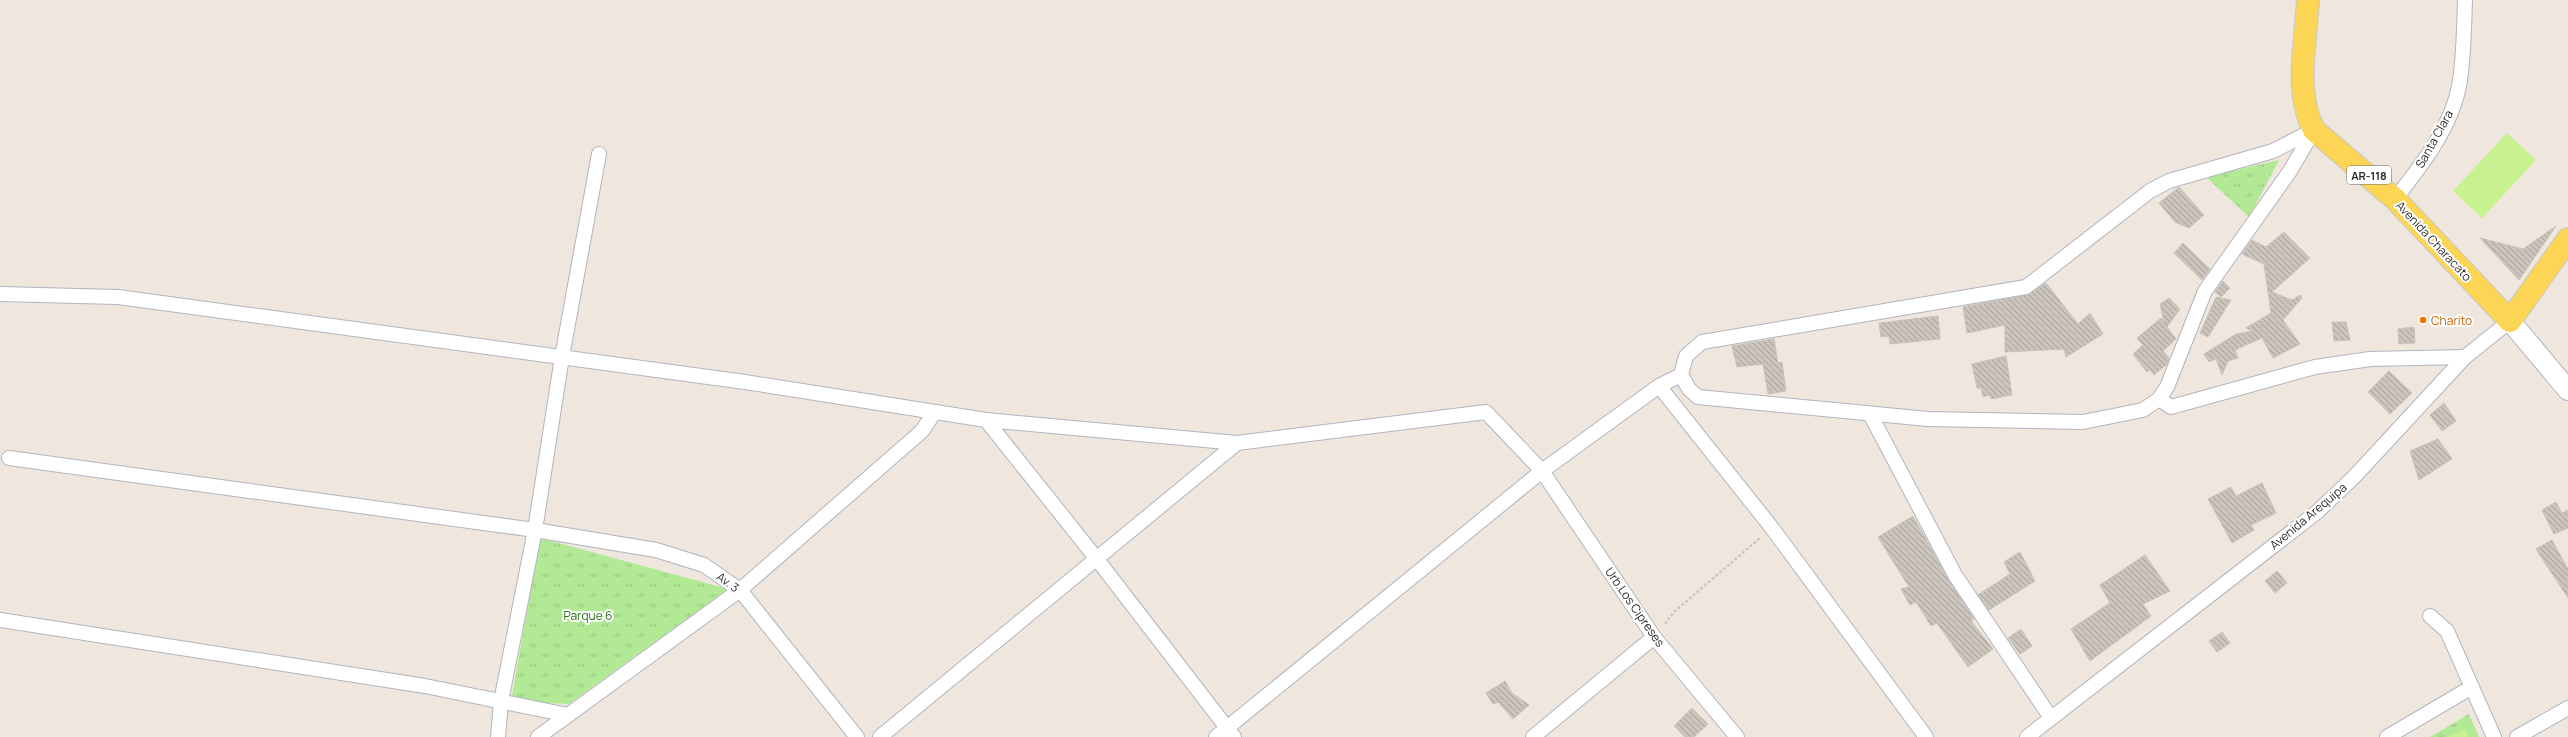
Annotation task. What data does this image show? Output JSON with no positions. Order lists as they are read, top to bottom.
{
  "streets": {
    "main road": ["AR-118", "Avenida Characato", "Avenida Arequipa"],
    "street": ["Santa Clara", "Av. 3", "Urb.Los Cipreses"]
  },
  "crossings": [
    ["Santa Clara", "Avenida Characato"],
    ["Avenida Characato", "Avenida Arequipa"]
  ],
  "parks": ["Parque 6"],
  "places": ["Charito"]
}
